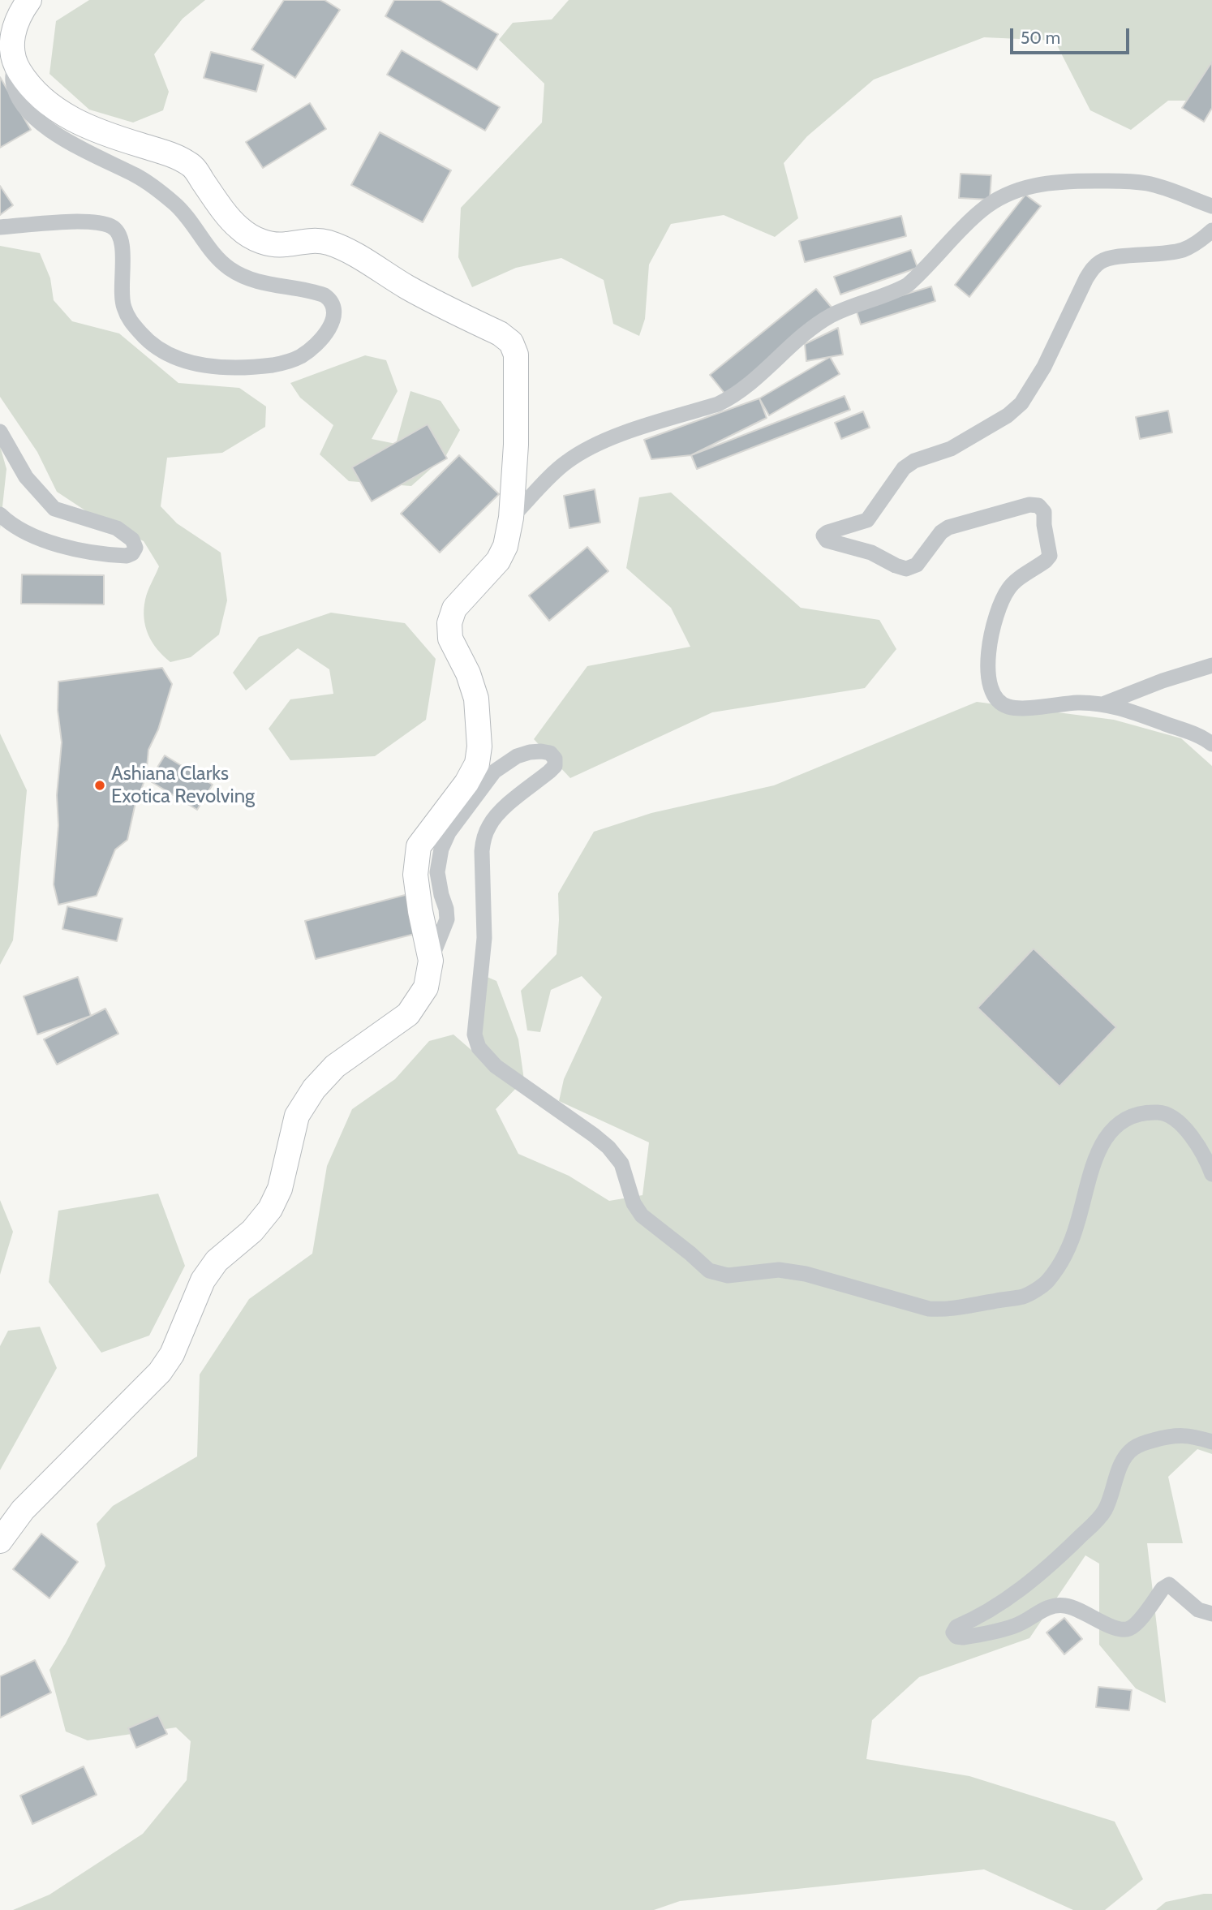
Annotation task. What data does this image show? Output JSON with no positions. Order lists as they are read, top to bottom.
{
  "places": ["Ashiana Clarks Exotica Revolving"],
  "scale_bar": "50 m"
}
